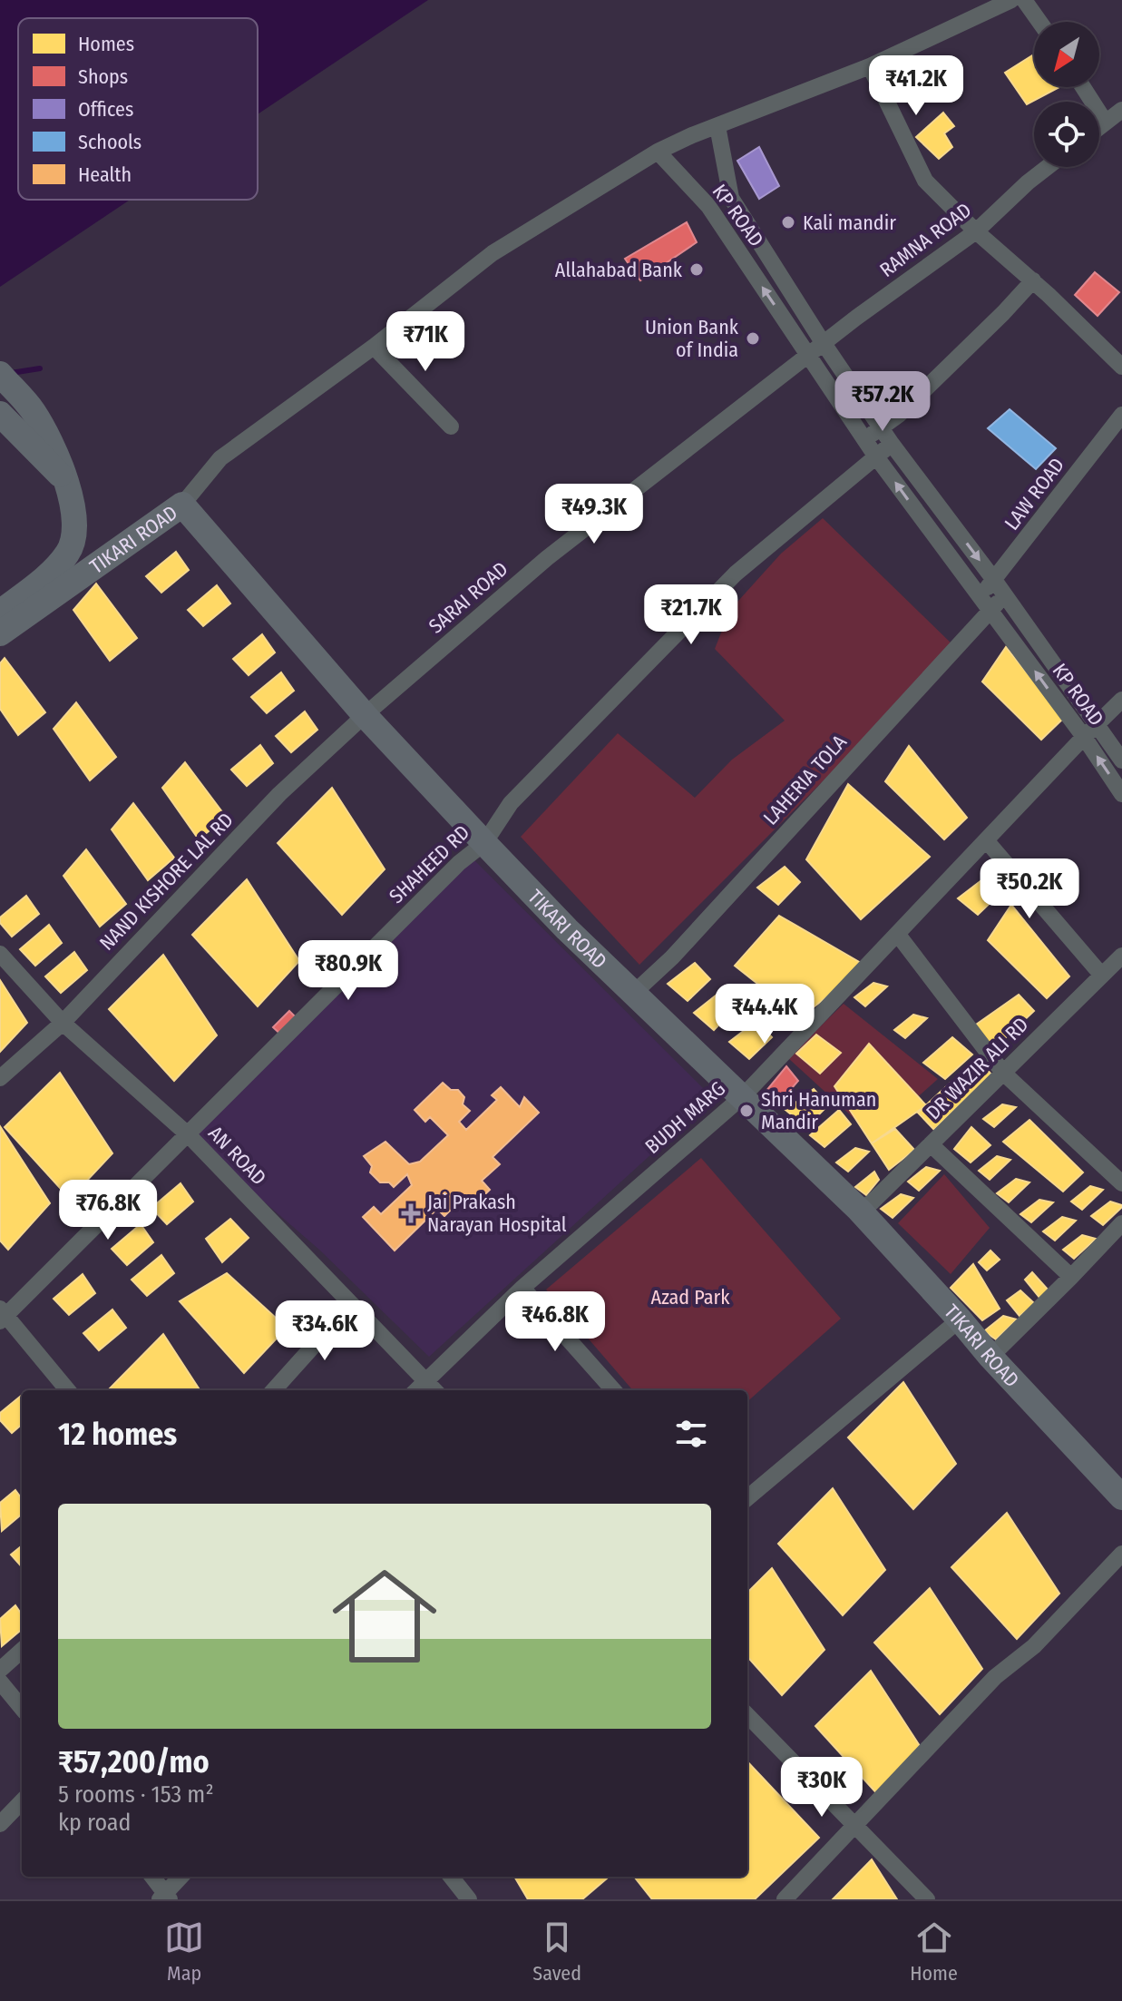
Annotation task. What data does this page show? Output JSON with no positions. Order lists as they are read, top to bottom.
{
  "streets": {
    "highway": ["TIKARI ROAD"],
    "street": [
      "KP ROAD",
      "RAMNA ROAD",
      "LAW ROAD",
      "SARAI ROAD",
      "LAHERIA TOLA",
      "SHAHEED RD",
      "NAND KISHORE LAL RD",
      "DR WAZIR ALI RD",
      "BUDH MARG",
      "AN ROAD"
    ]
  },
  "crossings": [
    ["KP ROAD", "RAMNA ROAD"],
    ["KP ROAD", "LAW ROAD"],
    ["KP ROAD", "SARAI ROAD"],
    ["KP ROAD", "LAHERIA TOLA"],
    ["KP ROAD", "SHAHEED RD"],
    ["KP ROAD", "BUDH MARG"],
    ["RAMNA ROAD", "SARAI ROAD"],
    ["LAW ROAD", "LAHERIA TOLA"],
    ["TIKARI ROAD", "SARAI ROAD"],
    ["TIKARI ROAD", "LAHERIA TOLA"],
    ["TIKARI ROAD", "SHAHEED RD"],
    ["TIKARI ROAD", "NAND KISHORE LAL RD"],
    ["TIKARI ROAD", "DR WAZIR ALI RD"],
    ["TIKARI ROAD", "BUDH MARG"],
    ["SARAI ROAD", "NAND KISHORE LAL RD"],
    ["SHAHEED RD", "AN ROAD"],
    ["NAND KISHORE LAL RD", "AN ROAD"],
    ["BUDH MARG", "AN ROAD"]
  ],
  "parks": ["Azad Park"],
  "places": {
    "other": [
      "Kali mandir",
      "Allahabad Bank",
      "Union Bank of India",
      "Shri Hanuman Mandir"
    ],
    "health": ["Jai Prakash Narayan Hospital"]
  },
  "legend": [
    "Homes",
    "Shops",
    "Offices",
    "Schools",
    "Health"
  ],
  "north": "bottom left",
  "page": {
    "price": [
      "₹41.2K",
      "₹71K",
      "₹57.2K",
      "₹49.3K",
      "₹21.7K",
      "₹50.2K",
      "₹80.9K",
      "₹44.4K",
      "₹76.8K",
      "₹46.8K",
      "₹34.6K",
      "₹30K"
    ],
    "heading": "12 homes",
    "list": [
      {
        "name": "₹57,200/mo",
        "note": "5 rooms · 153 m² · kp road"
      }
    ],
    "tabs": ["Map", "Saved", "Home"]
  }
}
